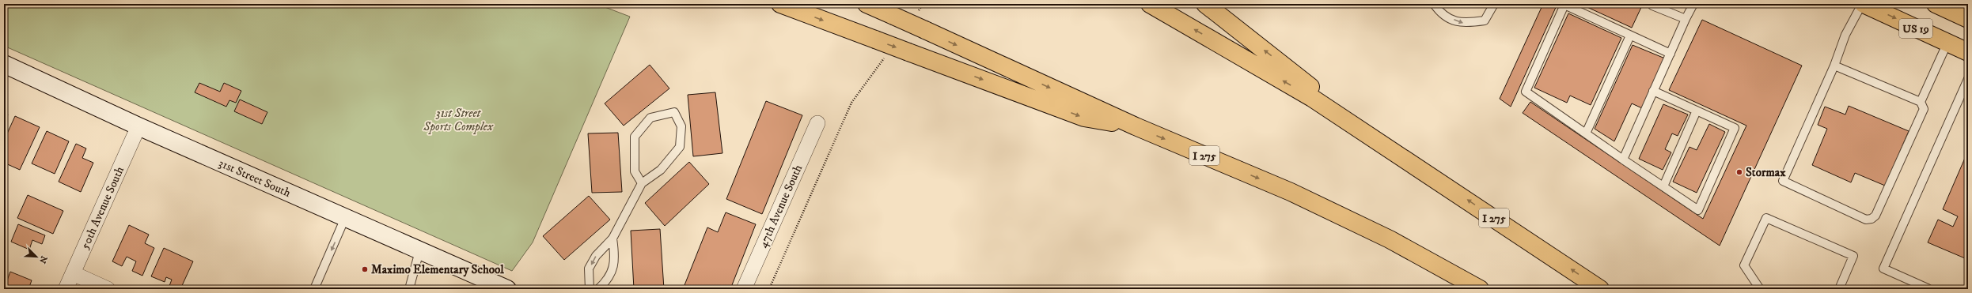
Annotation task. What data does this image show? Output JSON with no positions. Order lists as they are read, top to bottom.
{
  "streets": {
    "highway": ["US 19", "I 275"],
    "street": ["31st Street South", "47th Avenue South", "50th Avenue South"]
  },
  "crossings": [
    ["31st Street South", "50th Avenue South"]
  ],
  "parks": ["31st Street Sports Complex"],
  "places": ["Stormax", "Maximo Elementary School"],
  "north": "bottom right"
}
